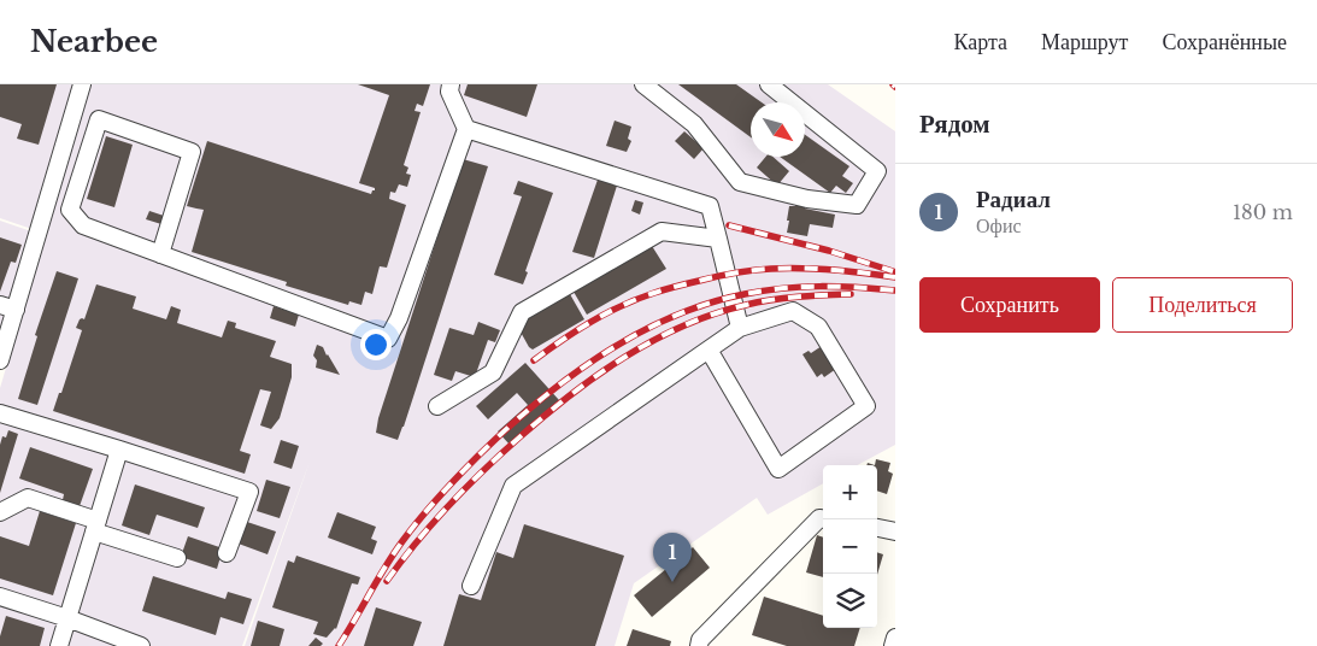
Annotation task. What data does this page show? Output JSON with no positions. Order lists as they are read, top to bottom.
{
  "north": "bottom right",
  "page": {
    "header": "Nearbee",
    "nav": ["Карта", "Маршрут", "Сохранённые"],
    "heading": "Рядом",
    "list": [
      {
        "mark": "1",
        "name": "Радиал",
        "note": "Офис",
        "value": "180 m"
      }
    ],
    "buttons": ["Сохранить", "Поделиться"],
    "map_buttons": ["+", "−"],
    "pins": "1"
  }
}
